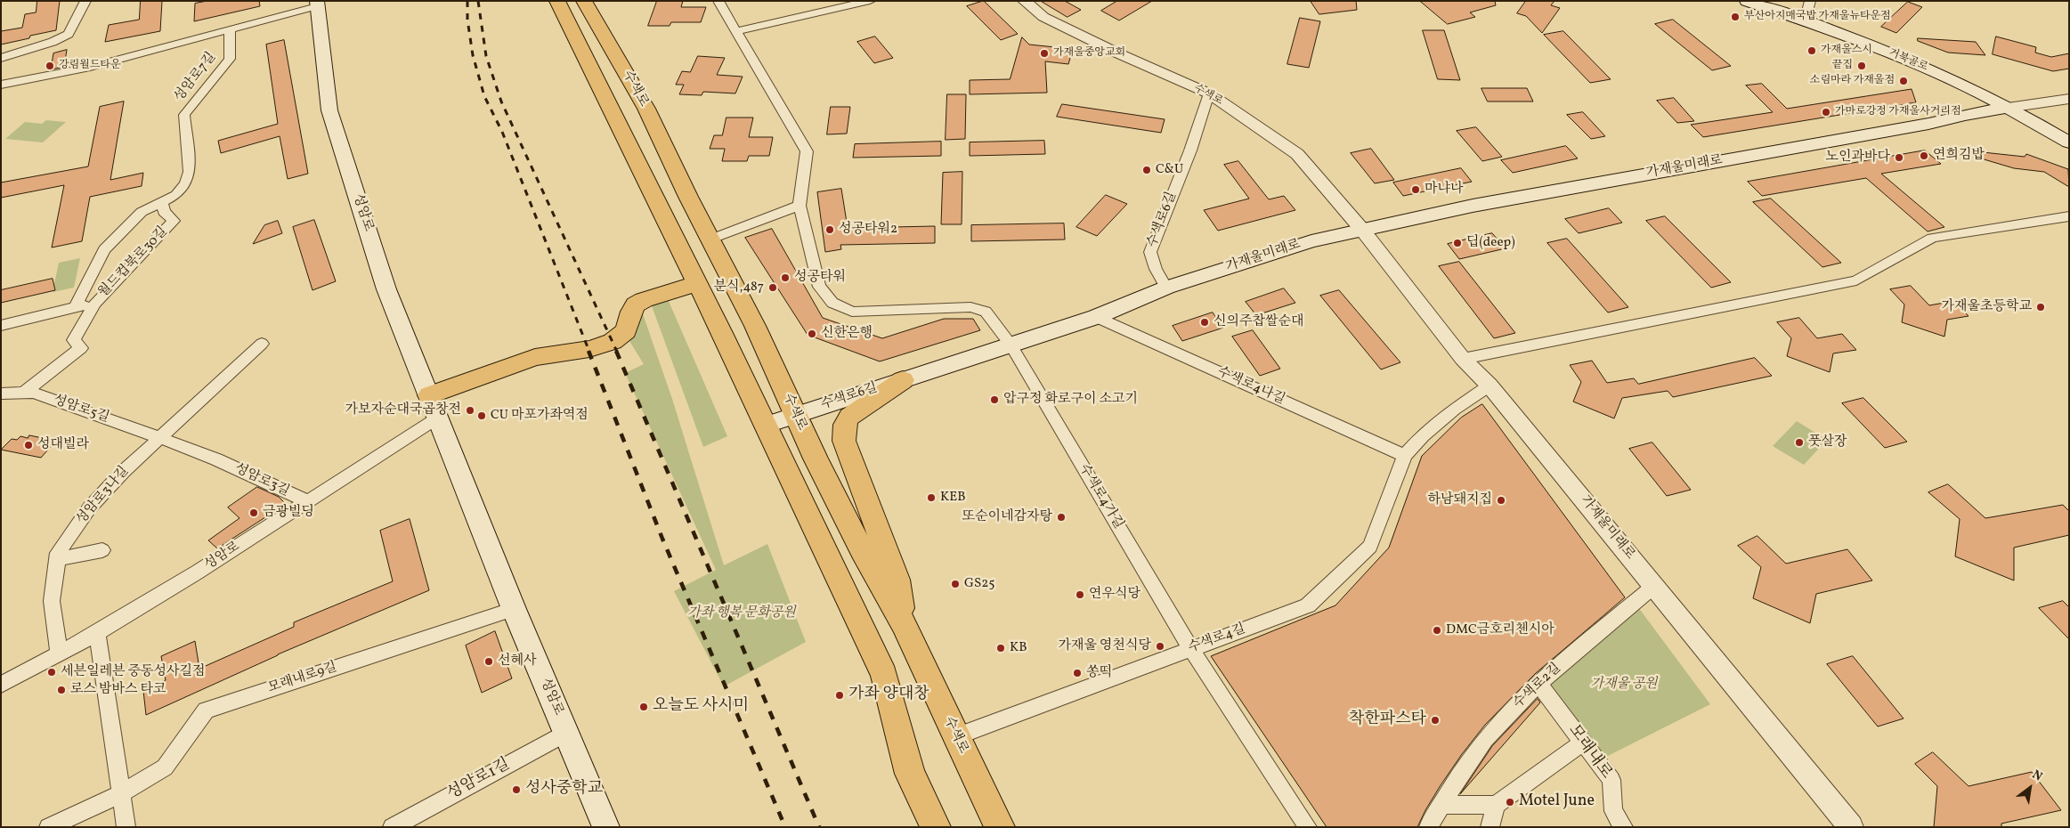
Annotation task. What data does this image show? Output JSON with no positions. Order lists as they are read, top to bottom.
{
  "streets": {
    "main road": [
      "거북골로",
      "수색로",
      "가재울미래로",
      "성암로",
      "수색로6길"
    ],
    "street": [
      "성암로7길",
      "월드컵북로30길",
      "수색로4나길",
      "성암로5길",
      "성암로3길",
      "성암로3나길",
      "수색로4가길",
      "수색로4길",
      "모래내로9길",
      "수색로2길",
      "모래내로",
      "성암로1길"
    ]
  },
  "crossings": [
    ["거북골로", "가재울미래로"],
    ["성암로7길", "성암로"],
    ["성암로7길", "월드컵북로30길"],
    ["수색로", "가재울미래로"],
    ["수색로", "수색로6길"],
    ["수색로", "수색로4길"],
    ["가재울미래로", "수색로6길"],
    ["가재울미래로", "수색로2길"],
    ["성암로", "성암로3길"],
    ["성암로", "성암로3나길"],
    ["성암로", "모래내로9길"],
    ["성암로", "성암로1길"],
    ["수색로6길", "수색로4나길"],
    ["수색로6길", "수색로4가길"],
    ["월드컵북로30길", "성암로5길"],
    ["수색로4나길", "수색로4길"],
    ["성암로5길", "성암로3길"],
    ["성암로5길", "성암로3나길"],
    ["성암로3길", "성암로3나길"],
    ["수색로4가길", "수색로4길"],
    ["수색로2길", "모래내로"]
  ],
  "parks": ["가좌 행복 문화공원", "가재울 공원"],
  "places": [
    "부산아지매국밥 가재울뉴타운점",
    "가재울스시",
    "가재울중앙교회",
    "강림월드타운",
    "끝집",
    "소림마라 가재울점",
    "가마로강정 가재울사거리점",
    "연희김밥",
    "노인과바다",
    "C&U",
    "마냐나",
    "성공타워2",
    "딥(deep)",
    "성공타워",
    "분식,487",
    "가재울초등학교",
    "신의주찹쌀순대",
    "신한은행",
    "압구정 화로구이 소고기",
    "가보자순대국곱창전",
    "CU 마포가좌역점",
    "풋살장",
    "성대빌라",
    "KEB",
    "하남돼지집",
    "금광빌딩",
    "또순이네감자탕",
    "GS25",
    "연우식당",
    "DMC금호리첸시아",
    "가재울 영천식당",
    "KB",
    "선혜사",
    "세븐일레븐 중동성사길점",
    "쏭떡",
    "로스 밤바스 타코",
    "가좌 양대창",
    "오늘도 사시미",
    "착한파스타",
    "성사중학교",
    "Motel June"
  ],
  "north": "top right"
}
